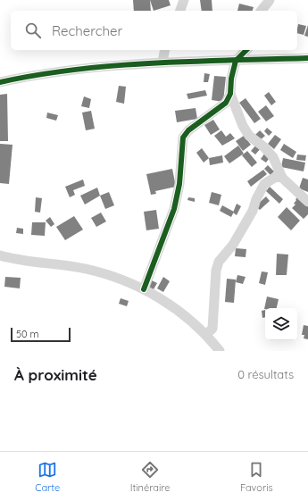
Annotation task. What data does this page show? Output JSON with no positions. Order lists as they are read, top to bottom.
{
  "scale_bar": "50 m",
  "page": {
    "search": "Rechercher",
    "scale": "50 m",
    "heading": ["À proximité", "0 résultats"],
    "nav": ["Carte", "Itinéraire", "Favoris"]
  }
}
